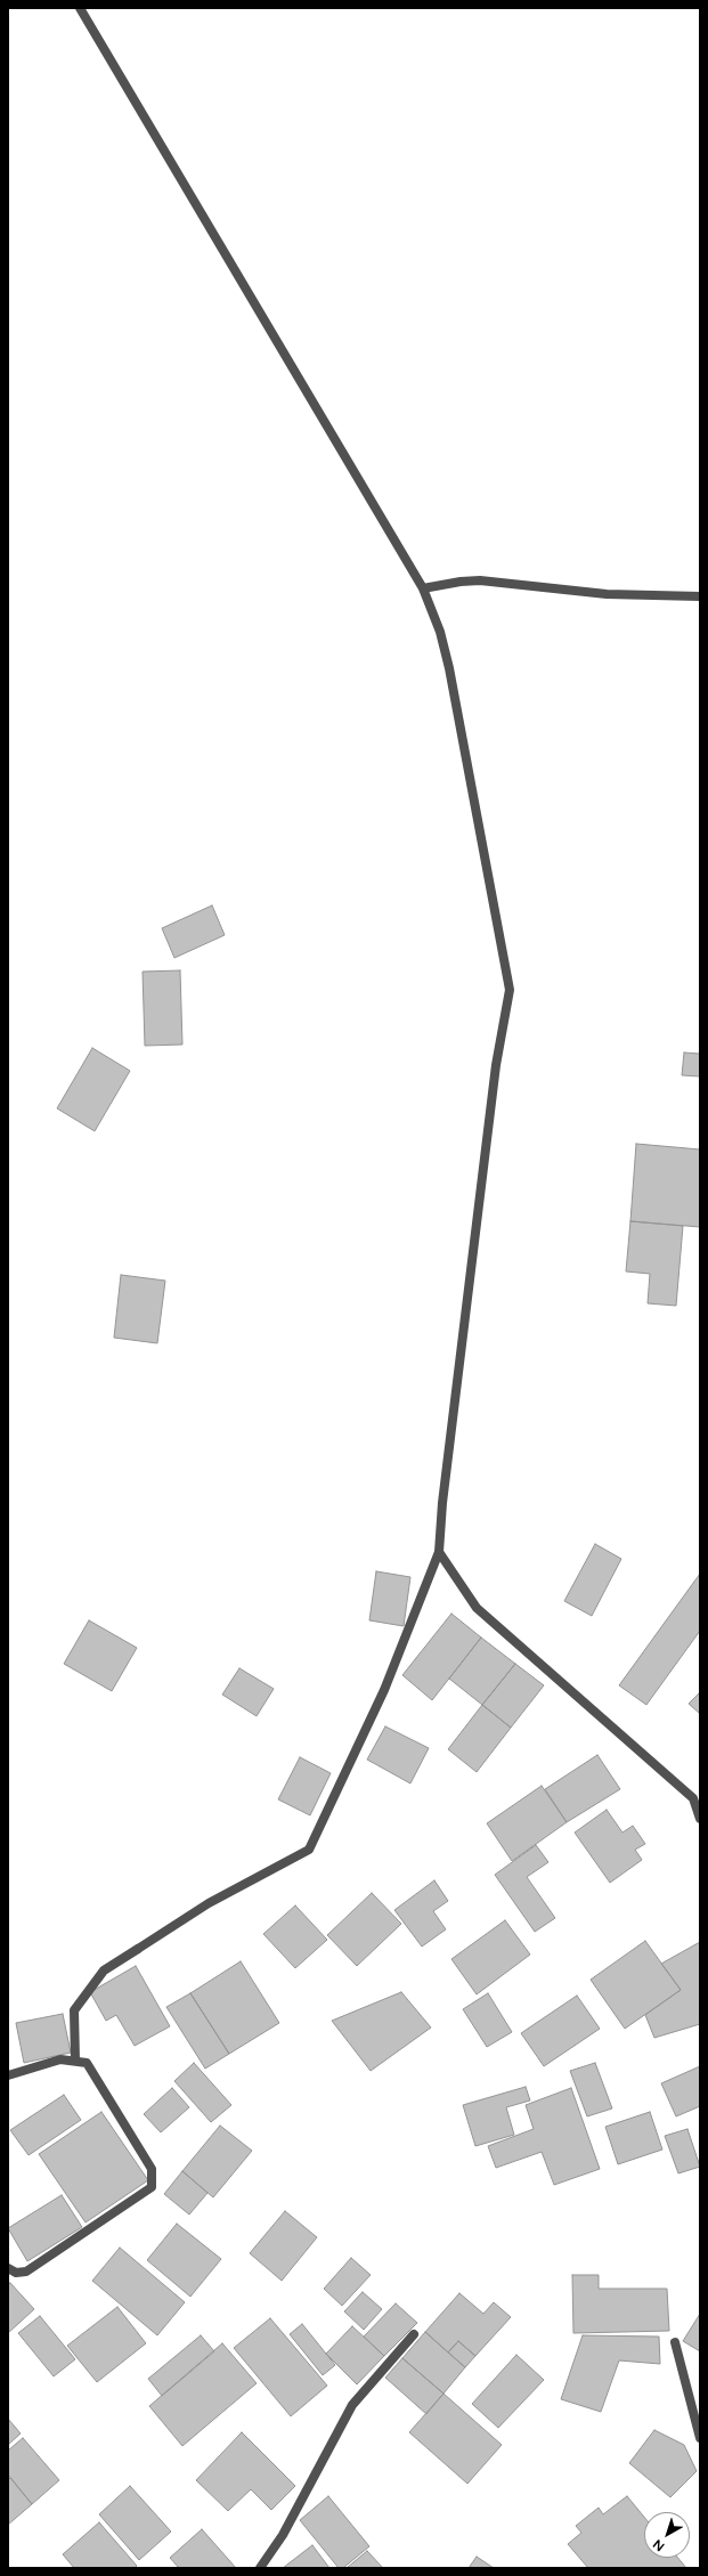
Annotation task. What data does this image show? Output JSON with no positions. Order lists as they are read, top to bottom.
{
  "north": "bottom left"
}
